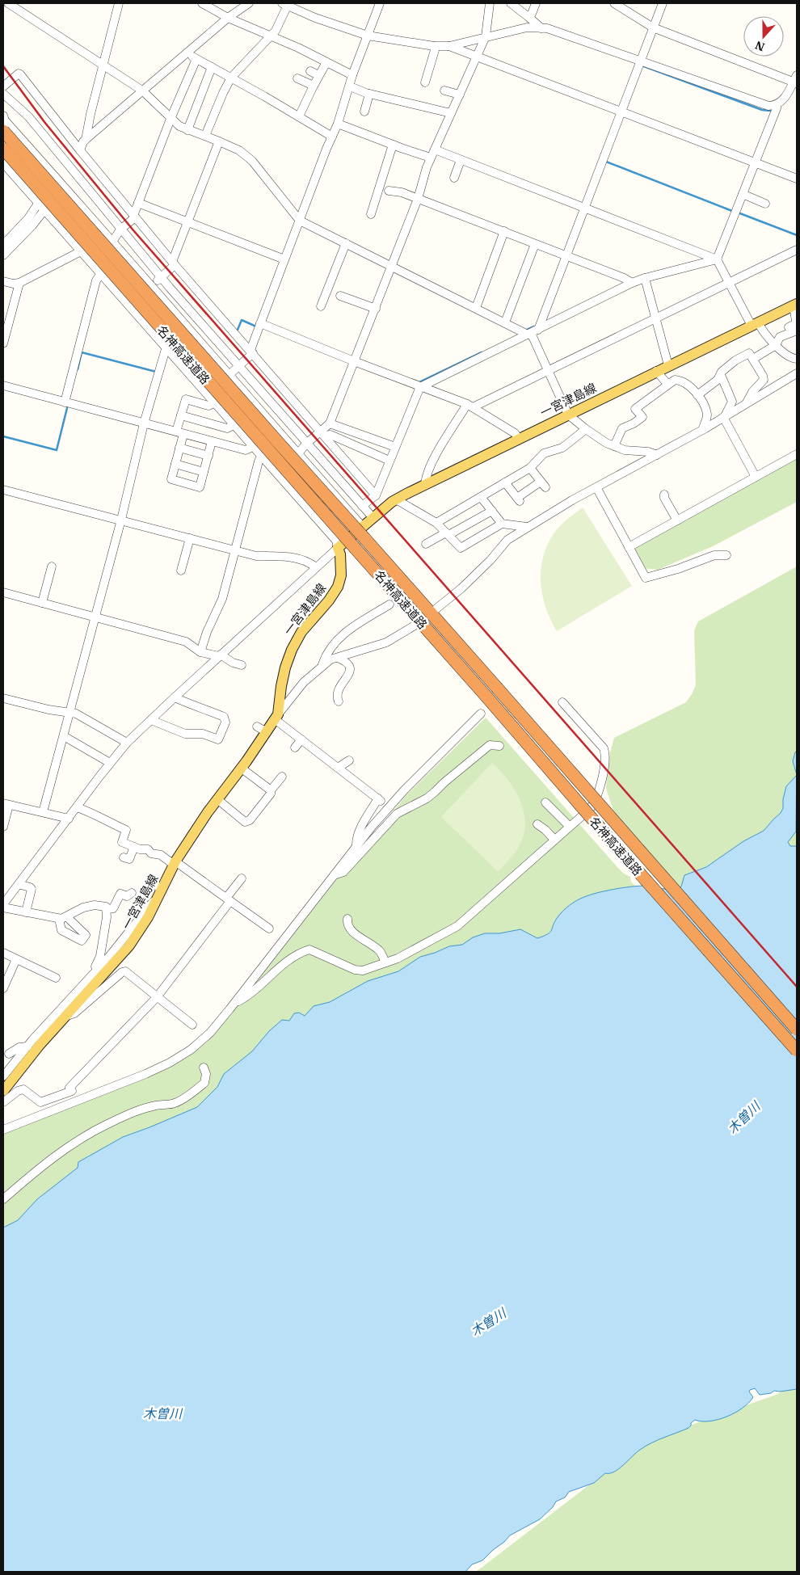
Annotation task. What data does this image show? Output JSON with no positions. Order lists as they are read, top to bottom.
{
  "streets": {
    "highway": ["名神高速道路"],
    "main road": ["一宮津島線"]
  },
  "crossings": [
    ["名神高速道路", "一宮津島線"]
  ],
  "water": ["木曽川"],
  "north": "bottom"
}
